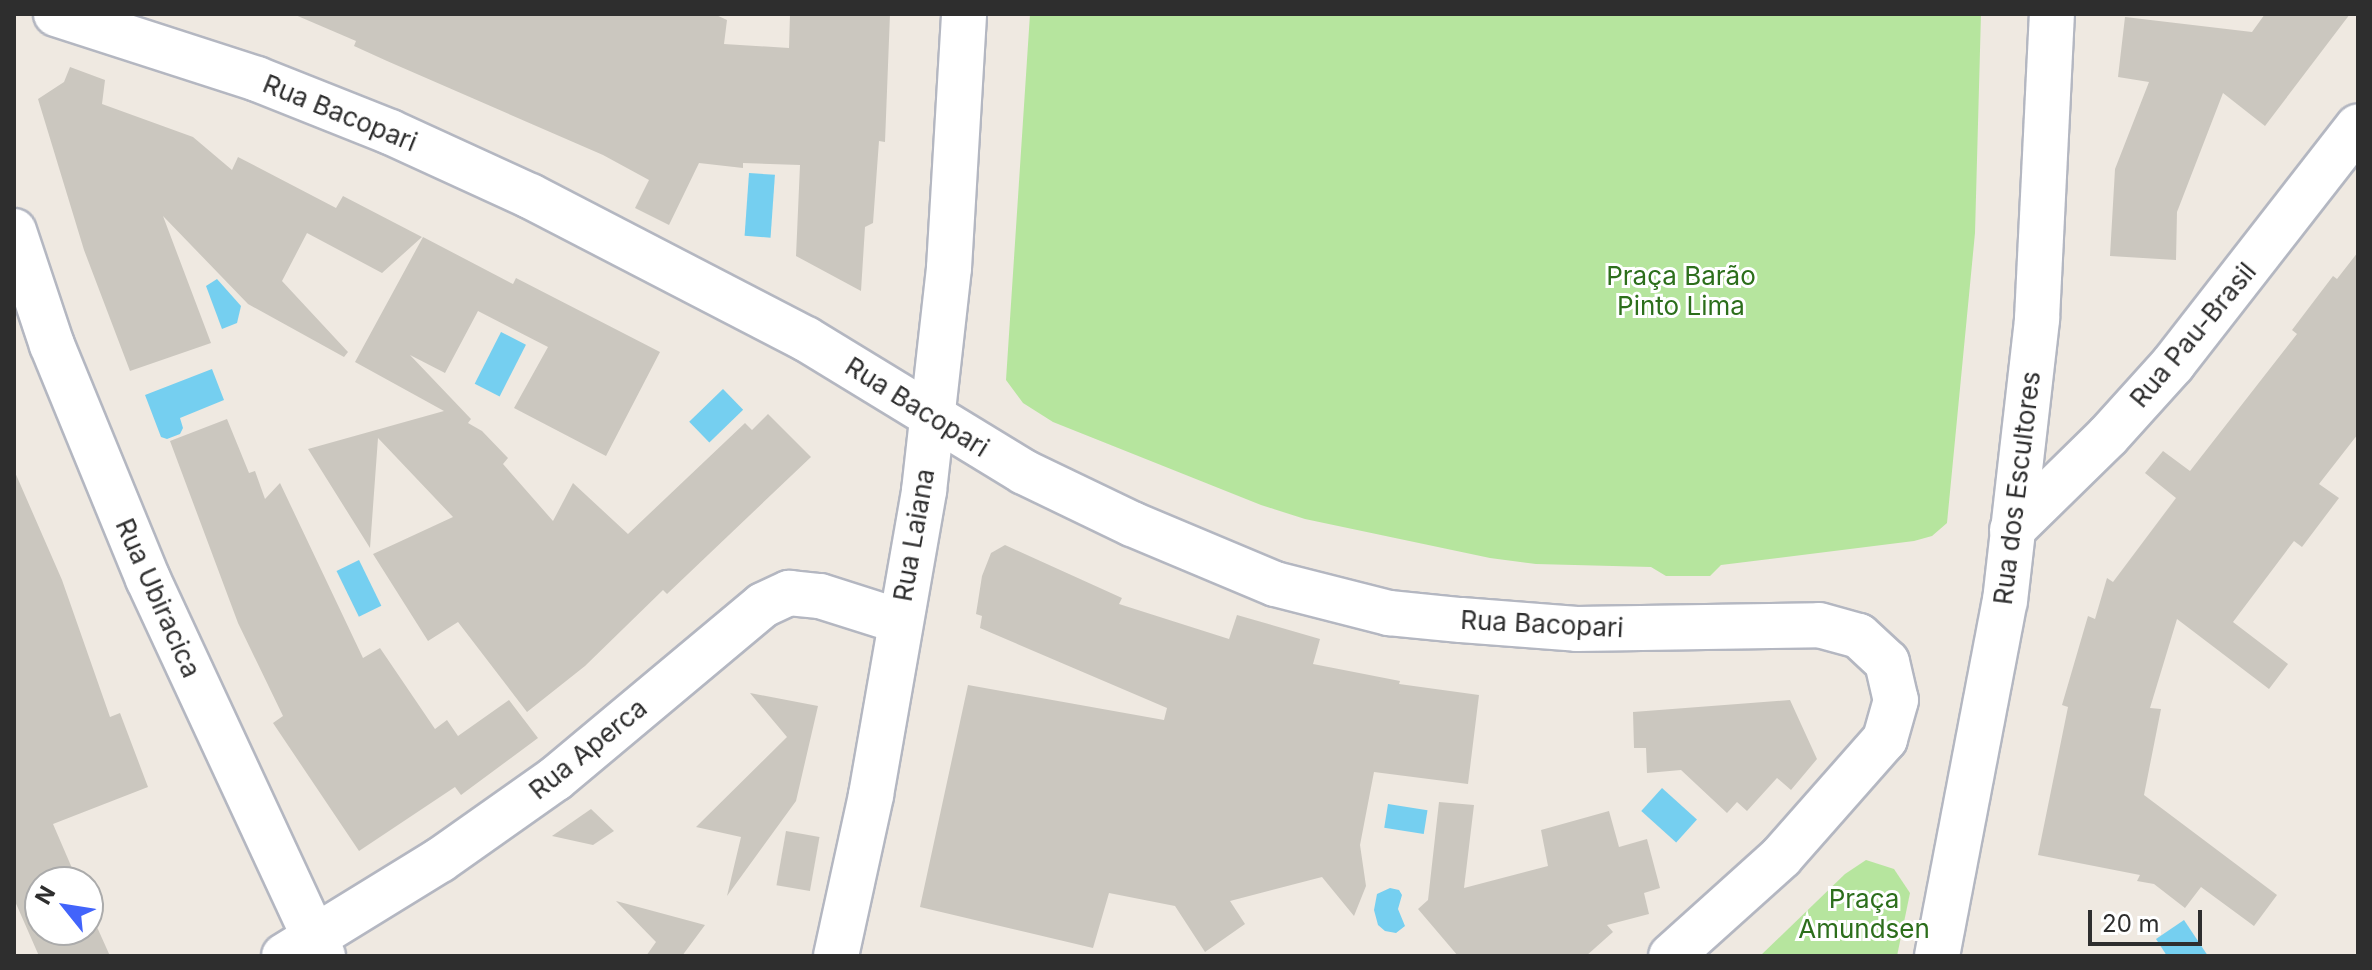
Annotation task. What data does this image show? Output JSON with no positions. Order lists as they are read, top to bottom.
{
  "streets": {
    "street": [
      "Rua Bacopari",
      "Rua Pau-Brasil",
      "Rua dos Escultores",
      "Rua Laiana",
      "Rua Ubiracica",
      "Rua Aperca"
    ]
  },
  "crossings": [
    ["Rua Bacopari", "Rua Laiana"],
    ["Rua Pau-Brasil", "Rua dos Escultores"],
    ["Rua Laiana", "Rua Aperca"],
    ["Rua Ubiracica", "Rua Aperca"]
  ],
  "parks": ["Praça Barão Pinto Lima", "Praça Amundsen"],
  "scale_bar": "20 m",
  "north": "top left"
}
